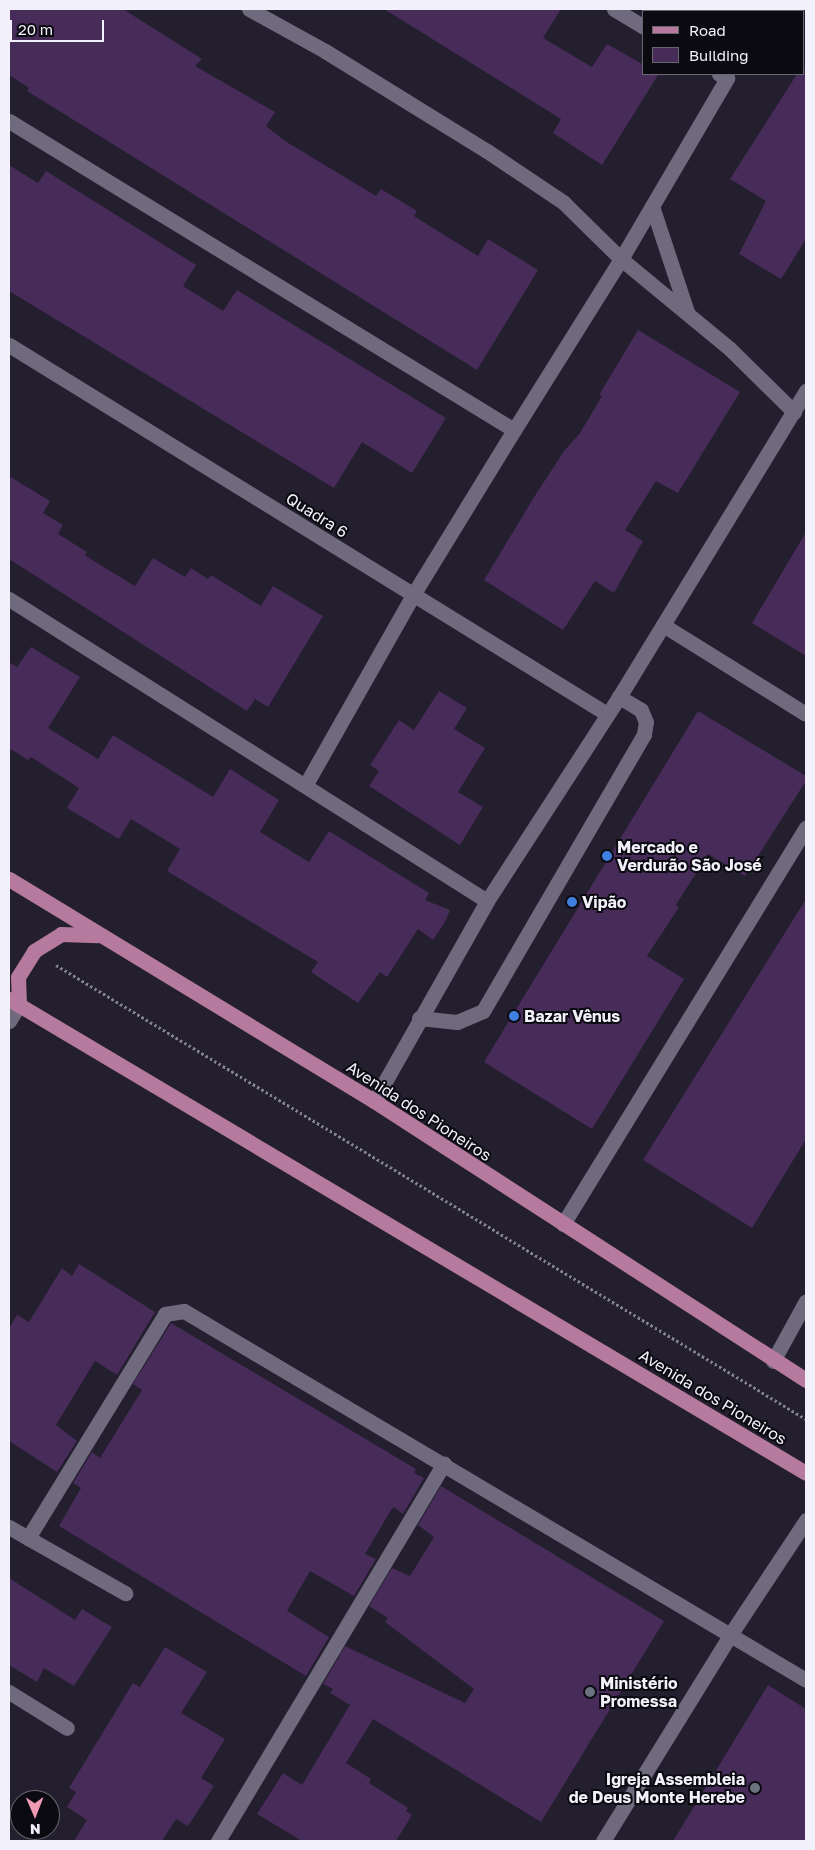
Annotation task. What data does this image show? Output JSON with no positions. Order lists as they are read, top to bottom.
{
  "streets": {
    "main road": ["Avenida dos Pioneiros"],
    "street": ["Quadra 6"]
  },
  "places": [
    "Mercado e Verdurão São José",
    "Vipão",
    "Bazar Vênus",
    "Ministério Promessa",
    "Igreja Assembleia de Deus Monte Herebe"
  ],
  "legend": ["Road", "Building"],
  "scale_bar": "20 m",
  "north": "bottom"
}
